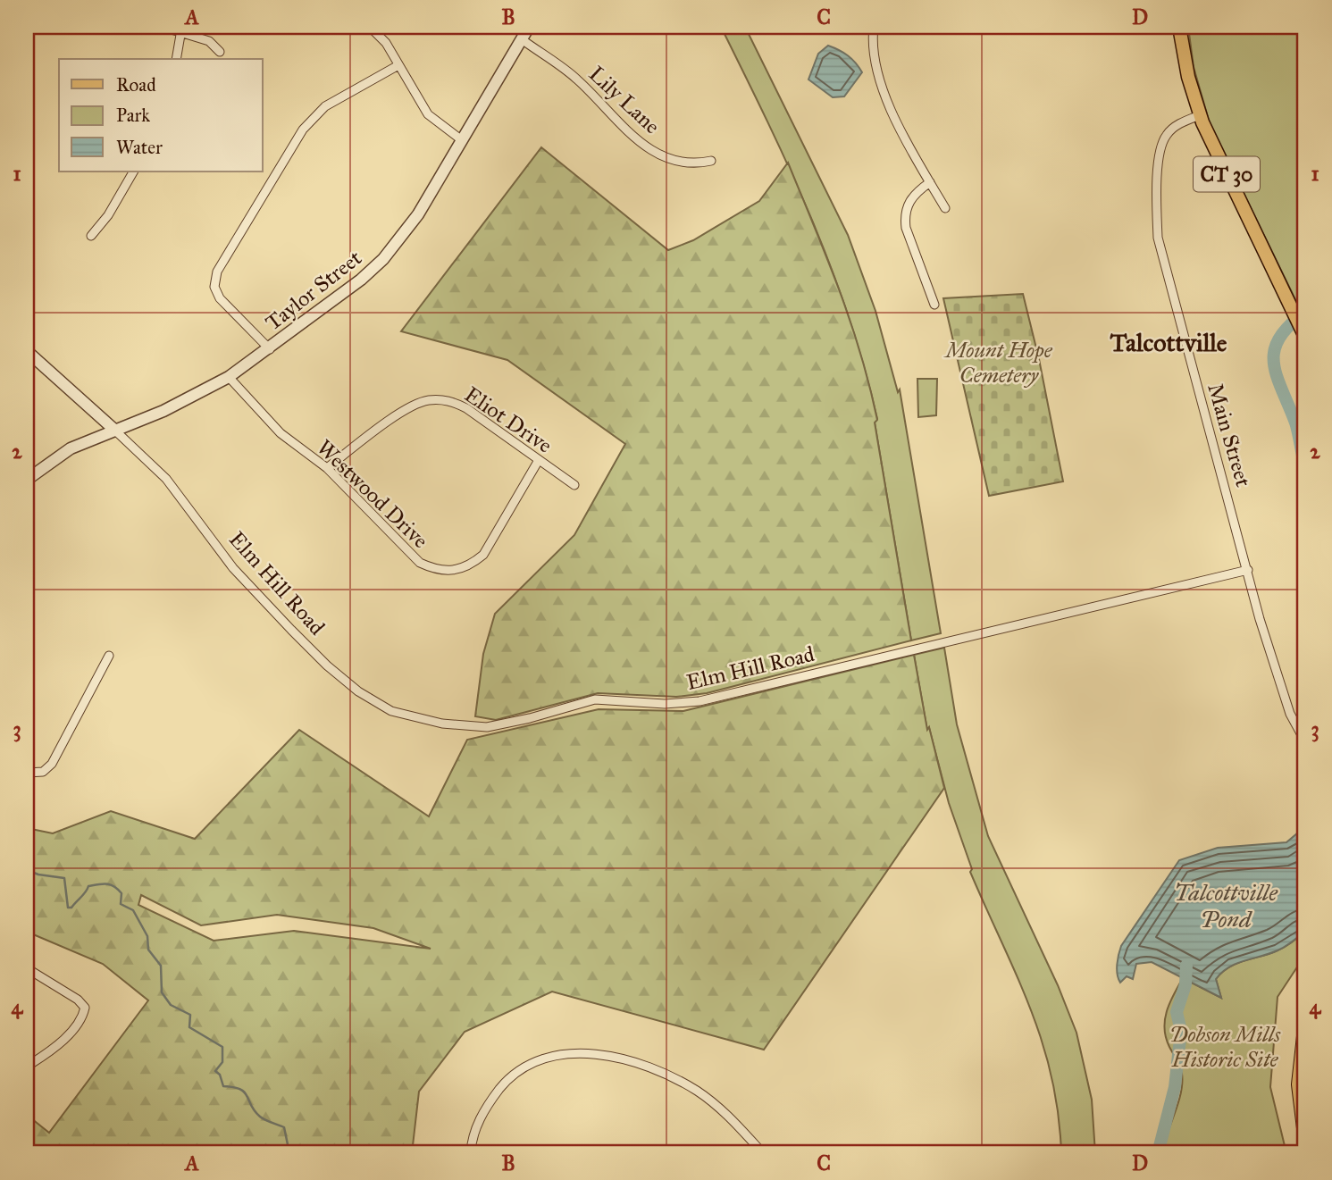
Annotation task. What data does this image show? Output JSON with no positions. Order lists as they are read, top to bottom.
{
  "streets": {
    "main road": ["CT 30"],
    "street": [
      "Lily Lane",
      "Taylor Street",
      "Eliot Drive",
      "Main Street",
      "Westwood Drive",
      "Elm Hill Road"
    ]
  },
  "crossings": [
    ["Lily Lane", "Taylor Street"],
    ["CT 30", "Main Street"],
    ["Taylor Street", "Westwood Drive"],
    ["Taylor Street", "Elm Hill Road"],
    ["Eliot Drive", "Westwood Drive"],
    ["Main Street", "Elm Hill Road"]
  ],
  "districts": ["Talcottville"],
  "water": ["Talcottville Pond"],
  "parks": ["Mount Hope Cemetery", "Dobson Mills Historic Site"],
  "legend": ["Road", "Park", "Water"],
  "grid": {
    "columns": [
      "A",
      "B",
      "C",
      "D"
    ],
    "rows": [
      "1",
      "2",
      "3",
      "4"
    ]
  }
}
